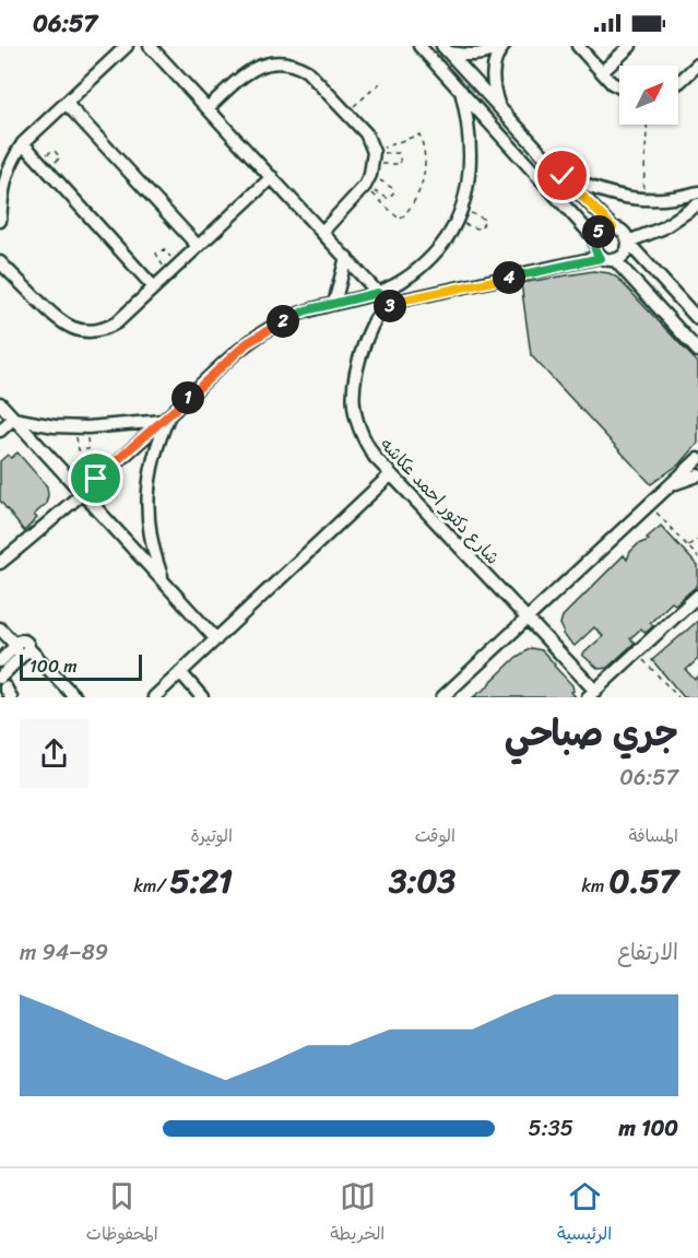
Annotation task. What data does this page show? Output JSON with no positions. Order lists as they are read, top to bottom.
{
  "streets": {
    "street": ["شارع دكتور احمد عكاشه"]
  },
  "scale_bar": "100 m",
  "north": "top right",
  "page": {
    "status": "06:57",
    "pins": [
      "5",
      "4",
      "3",
      "2",
      "1"
    ],
    "scale": "100 m",
    "heading": ["جري صباحي", "06:57"],
    "stats": [
      ["المسافة", "0.57 km"],
      ["الوقت", "3:03"],
      ["الوتيرة", "5:21 /km"]
    ],
    "chart": ["الارتفاع", "89–94 m"],
    "list": [
      {
        "name": "100 m",
        "note": "5:35"
      }
    ],
    "tabs": ["الرئيسية", "الخريطة", "المحفوظات"]
  }
}
